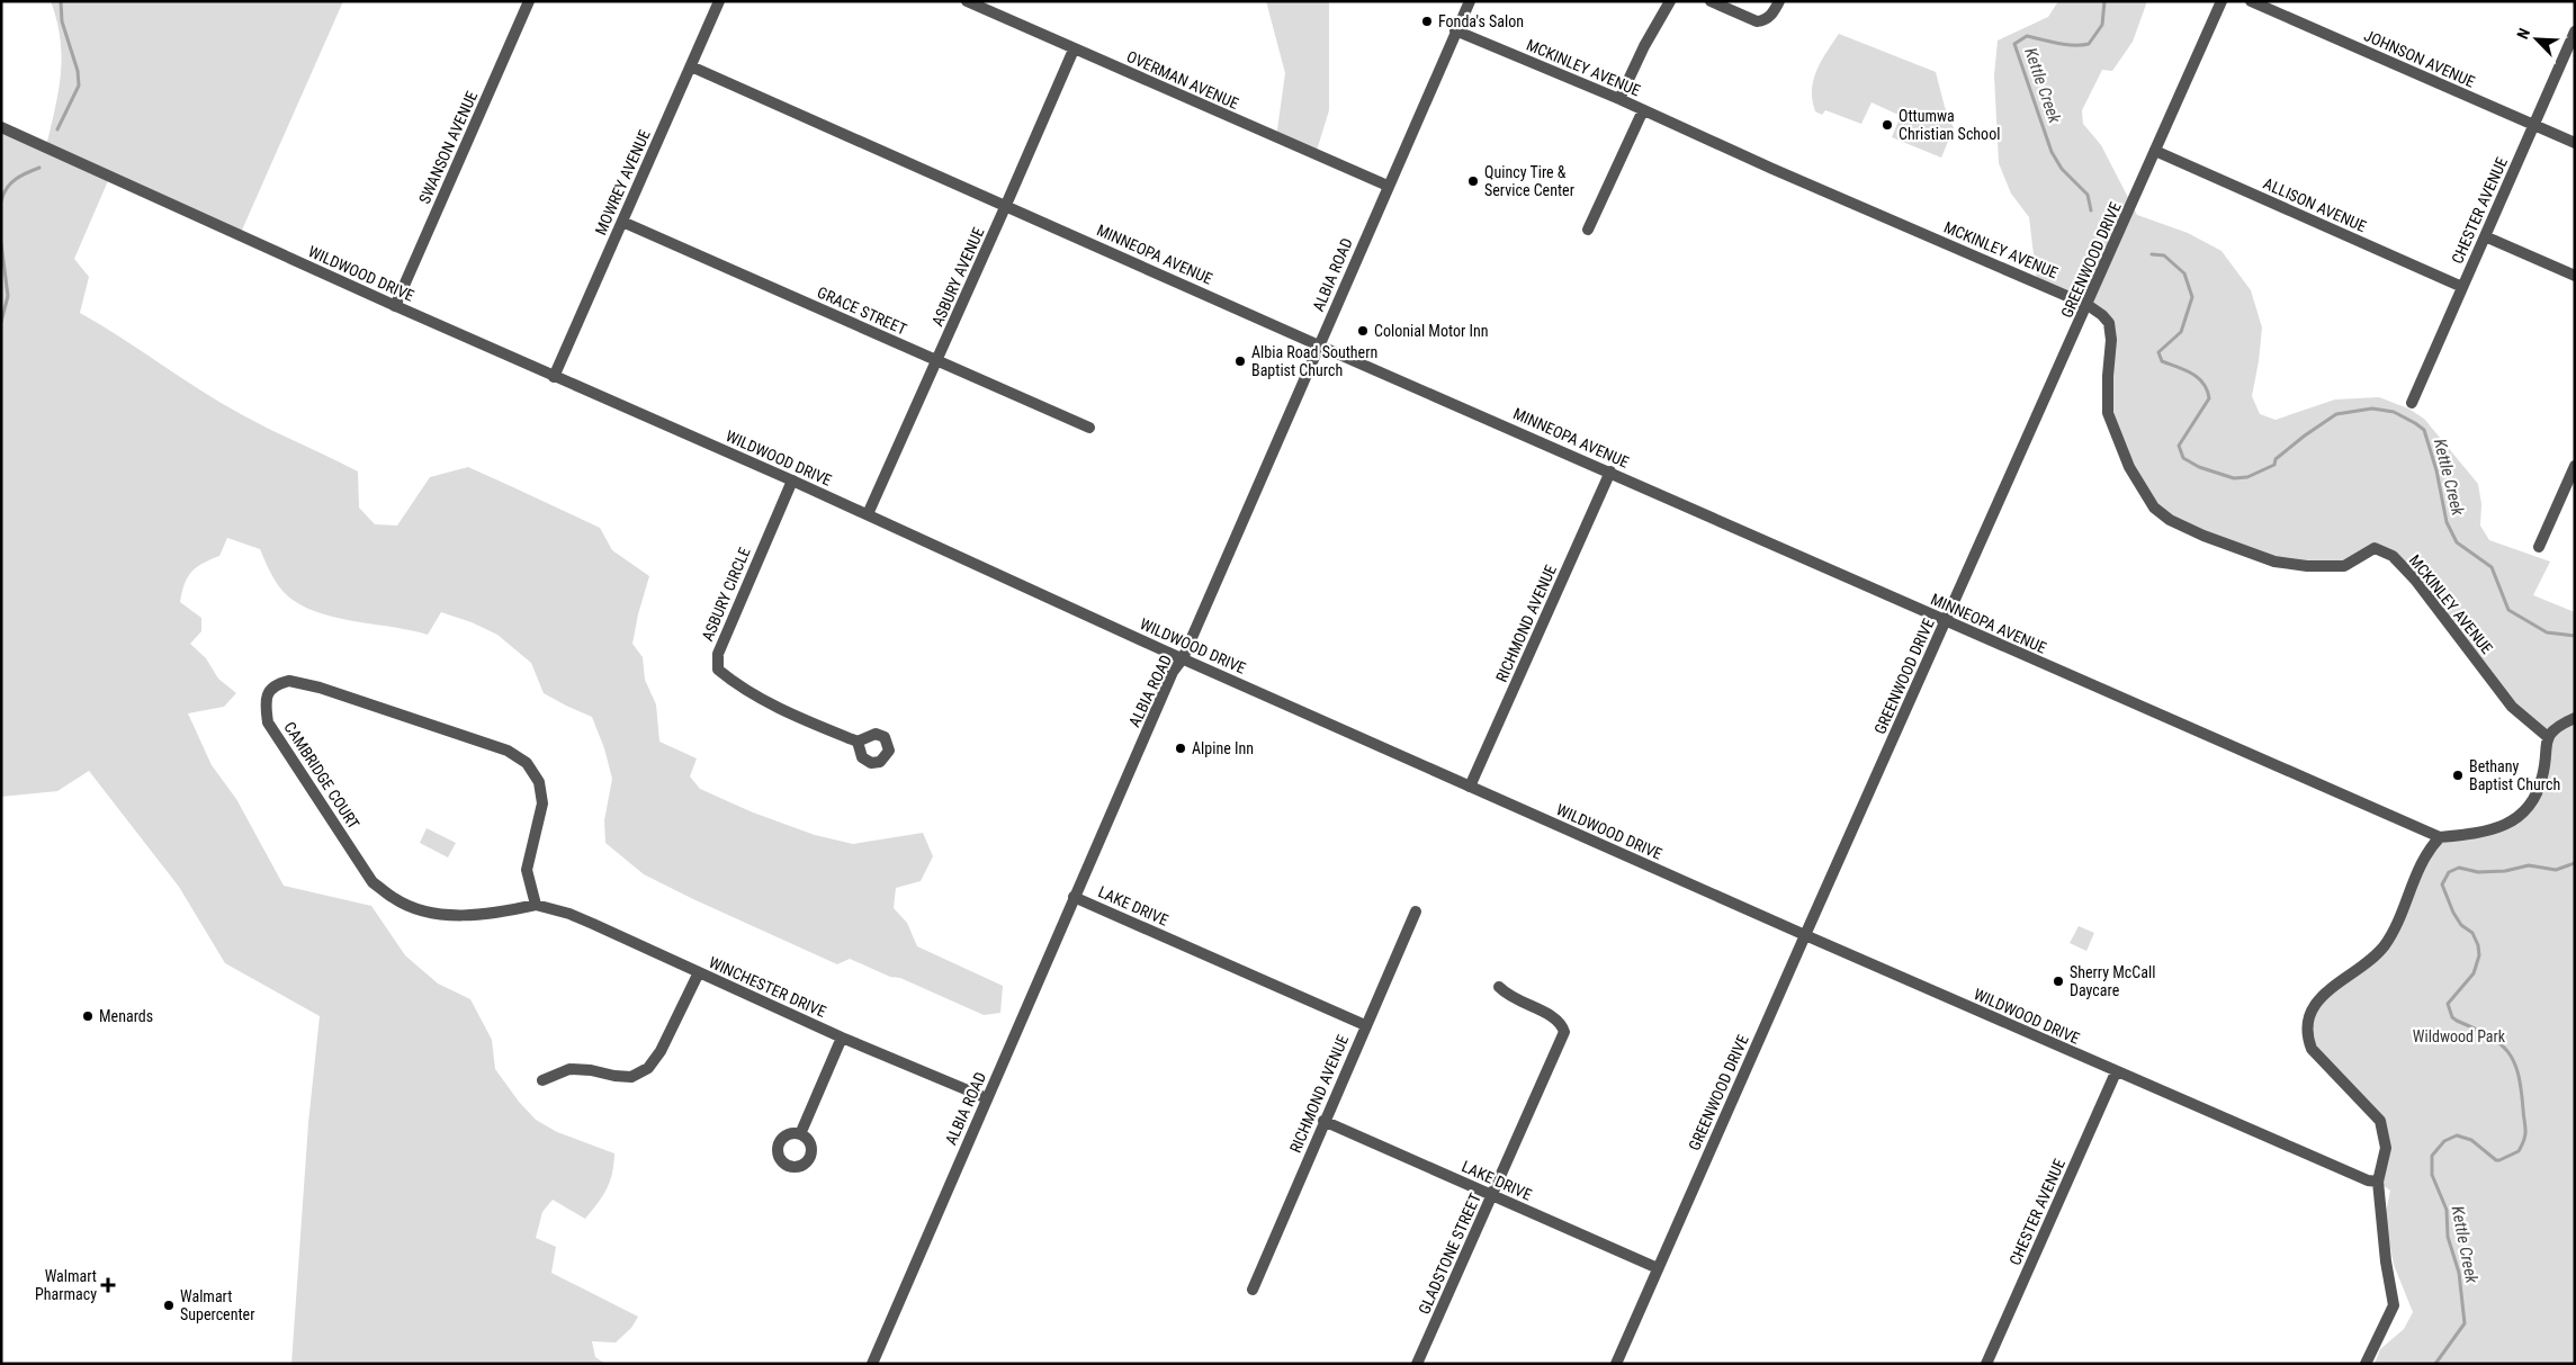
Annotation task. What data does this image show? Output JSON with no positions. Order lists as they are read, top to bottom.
{
  "streets": {
    "street": [
      "JOHNSON AVENUE",
      "MCKINLEY AVENUE",
      "OVERMAN AVENUE",
      "SWANSON AVENUE",
      "MOWREY AVENUE",
      "ALLISON AVENUE",
      "CHESTER AVENUE",
      "MINNEOPA AVENUE",
      "GREENWOOD DRIVE",
      "WILDWOOD DRIVE",
      "ALBIA ROAD",
      "ASBURY AVENUE",
      "GRACE STREET",
      "ASBURY CIRCLE",
      "RICHMOND AVENUE",
      "CAMBRIDGE COURT",
      "LAKE DRIVE",
      "WINCHESTER DRIVE",
      "GLADSTONE STREET"
    ]
  },
  "crossings": [
    ["JOHNSON AVENUE", "CHESTER AVENUE"],
    ["MCKINLEY AVENUE", "GREENWOOD DRIVE"],
    ["MCKINLEY AVENUE", "ALBIA ROAD"],
    ["OVERMAN AVENUE", "ALBIA ROAD"],
    ["OVERMAN AVENUE", "ASBURY AVENUE"],
    ["SWANSON AVENUE", "WILDWOOD DRIVE"],
    ["MOWREY AVENUE", "MINNEOPA AVENUE"],
    ["MOWREY AVENUE", "WILDWOOD DRIVE"],
    ["MOWREY AVENUE", "GRACE STREET"],
    ["ALLISON AVENUE", "CHESTER AVENUE"],
    ["ALLISON AVENUE", "GREENWOOD DRIVE"],
    ["CHESTER AVENUE", "WILDWOOD DRIVE"],
    ["MINNEOPA AVENUE", "GREENWOOD DRIVE"],
    ["MINNEOPA AVENUE", "ALBIA ROAD"],
    ["MINNEOPA AVENUE", "ASBURY AVENUE"],
    ["MINNEOPA AVENUE", "RICHMOND AVENUE"],
    ["GREENWOOD DRIVE", "WILDWOOD DRIVE"],
    ["GREENWOOD DRIVE", "LAKE DRIVE"],
    ["WILDWOOD DRIVE", "ALBIA ROAD"],
    ["WILDWOOD DRIVE", "ASBURY AVENUE"],
    ["WILDWOOD DRIVE", "ASBURY CIRCLE"],
    ["WILDWOOD DRIVE", "RICHMOND AVENUE"],
    ["ALBIA ROAD", "LAKE DRIVE"],
    ["ALBIA ROAD", "WINCHESTER DRIVE"],
    ["ASBURY AVENUE", "GRACE STREET"],
    ["RICHMOND AVENUE", "LAKE DRIVE"],
    ["CAMBRIDGE COURT", "WINCHESTER DRIVE"],
    ["LAKE DRIVE", "GLADSTONE STREET"]
  ],
  "water": ["Kettle Creek"],
  "parks": ["Wildwood Park"],
  "places": {
    "other": [
      "Fonda's Salon",
      "Ottumwa Christian School",
      "Quincy Tire & Service Center",
      "Colonial Motor Inn",
      "Albia Road Southern Baptist Church",
      "Alpine Inn",
      "Bethany Baptist Church",
      "Sherry McCall Daycare",
      "Menards",
      "Walmart Supercenter"
    ],
    "health": ["Walmart Pharmacy"]
  },
  "north": "top left"
}
